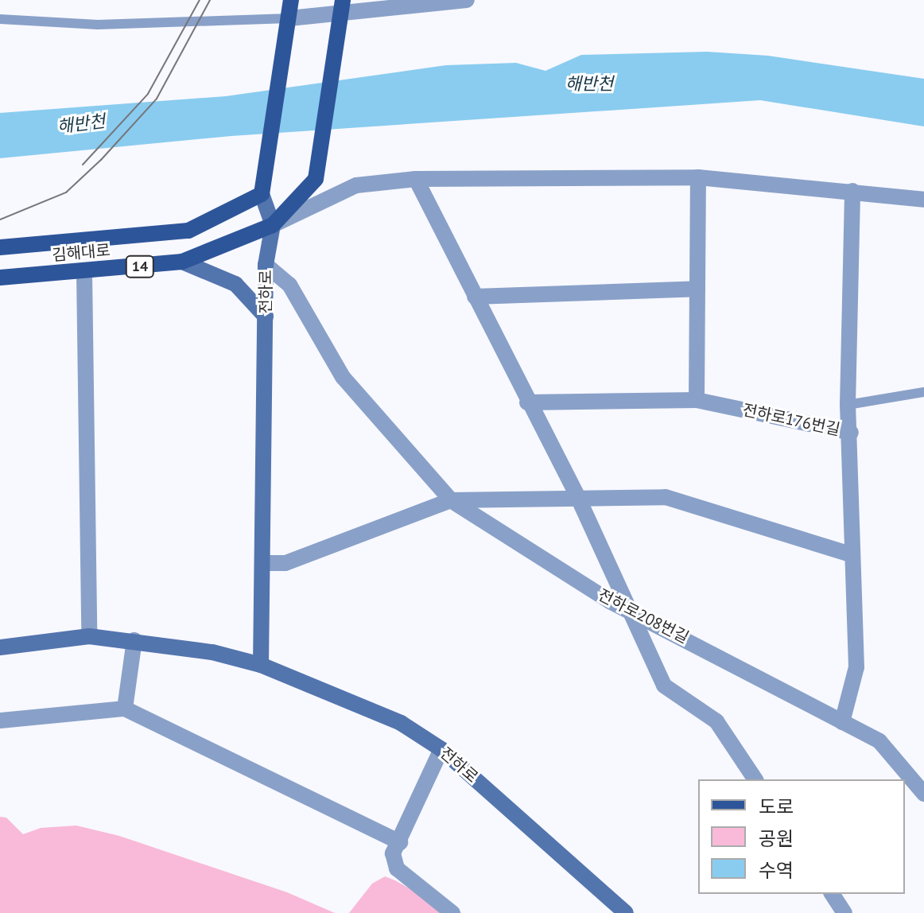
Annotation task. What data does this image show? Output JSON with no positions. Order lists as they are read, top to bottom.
{
  "streets": {
    "main road": ["김해대로", "14", "전하로"],
    "street": ["전하로176번길", "전하로208번길"]
  },
  "crossings": [
    ["김해대로", "14"],
    ["김해대로", "전하로"],
    ["14", "전하로"],
    ["전하로", "전하로208번길"]
  ],
  "water": ["해반천"],
  "legend": ["도로", "공원", "수역"]
}
